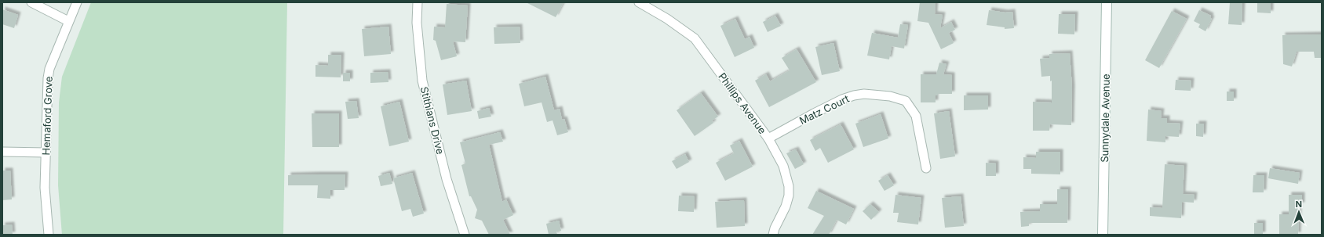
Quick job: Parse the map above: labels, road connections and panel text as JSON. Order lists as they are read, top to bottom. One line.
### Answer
{"streets":{"street":["Phillips Avenue","Matz Court","Hemaford Grove","Sunnydale Avenue","Stithians Drive"]},"crossings":[["Phillips Avenue","Matz Court"]],"north":"top"}
